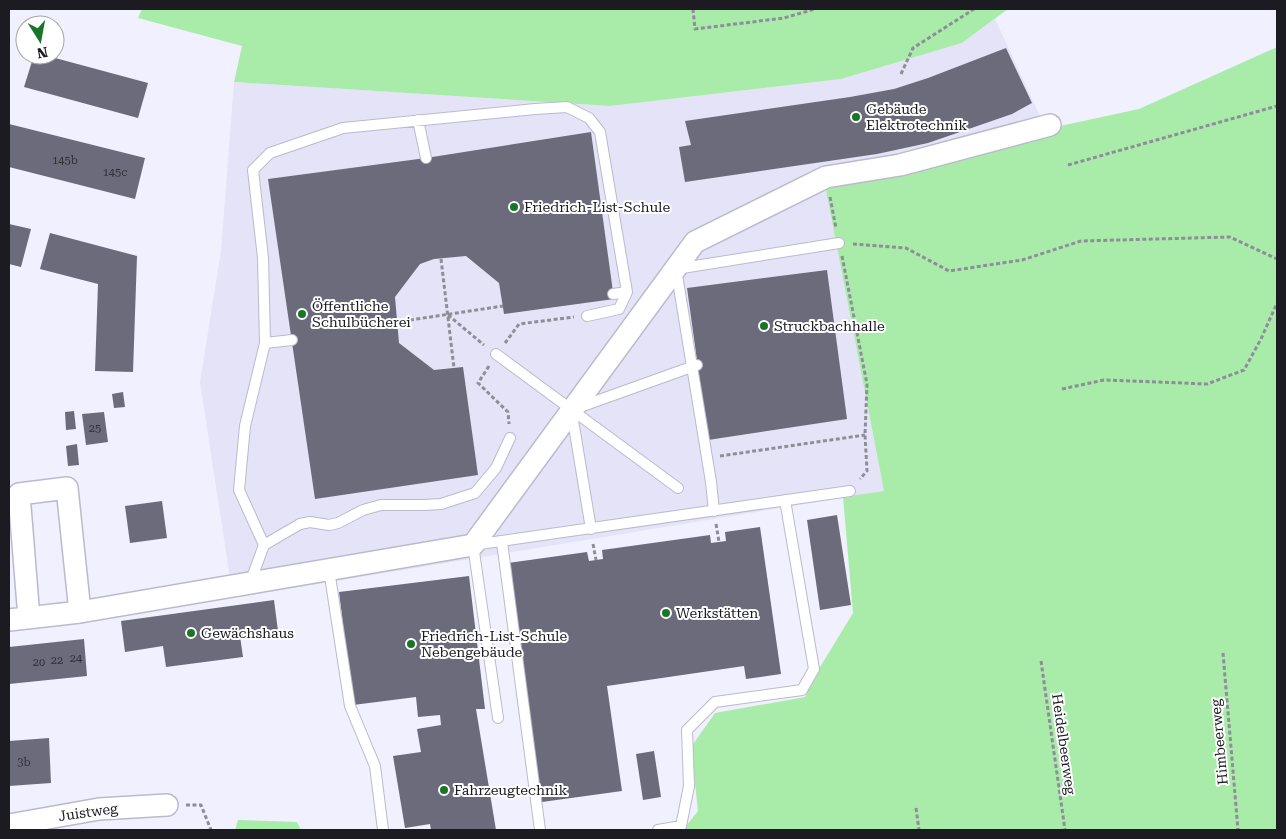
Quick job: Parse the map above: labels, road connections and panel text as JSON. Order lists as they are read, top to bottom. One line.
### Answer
{"streets":{"street":["Juistweg"],"path":["Himbeerweg","Heidelbeerweg"]},"places":["Gebäude Elektrotechnik","Friedrich-List-Schule","Öffentliche Schulbücherei","Struckbachhalle","Werkstätten","Gewächshaus","Friedrich-List-Schule Nebengebäude","Fahrzeugtechnik"],"house_numbers":["145b","145c","25","24","22","20","3b"],"north":"bottom"}
